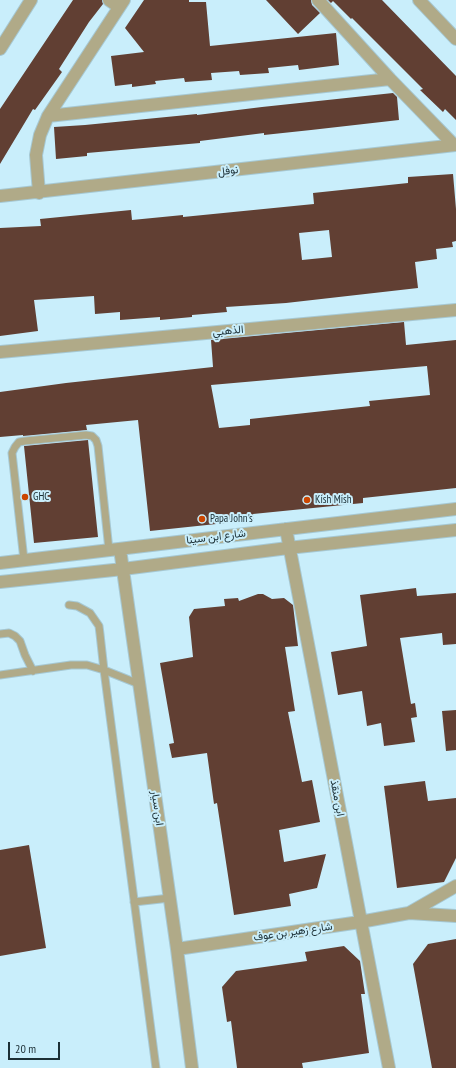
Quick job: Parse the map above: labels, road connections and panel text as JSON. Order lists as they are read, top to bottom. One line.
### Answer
{"streets":{"street":["نوفل","الذهبي","شارع ابن سينا","ابن منقذ","ابن سيار","شارع زهير بن عوف"]},"crossings":[["شارع ابن سينا","ابن منقذ"],["شارع ابن سينا","ابن سيار"],["ابن منقذ","شارع زهير بن عوف"],["ابن سيار","شارع زهير بن عوف"]],"places":["GHC","Kish Mish","Papa John's"],"scale_bar":"20 m"}
